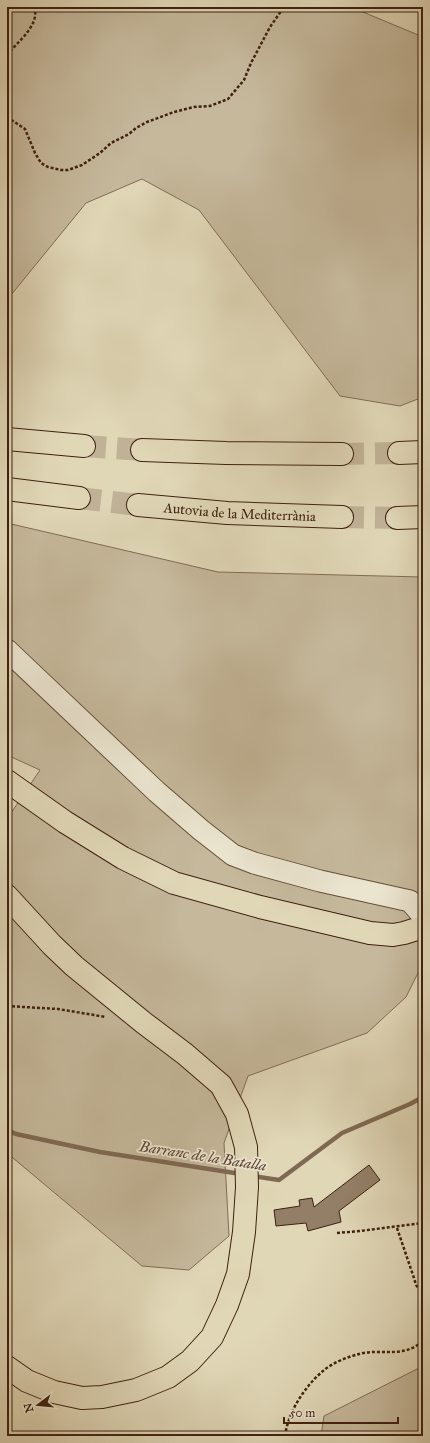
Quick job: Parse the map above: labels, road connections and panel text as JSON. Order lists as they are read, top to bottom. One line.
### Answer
{"streets":{"main road":["Autovia de la Mediterrània"]},"water":["Barranc de la Batalla"],"scale_bar":"50 m","north":"left"}
